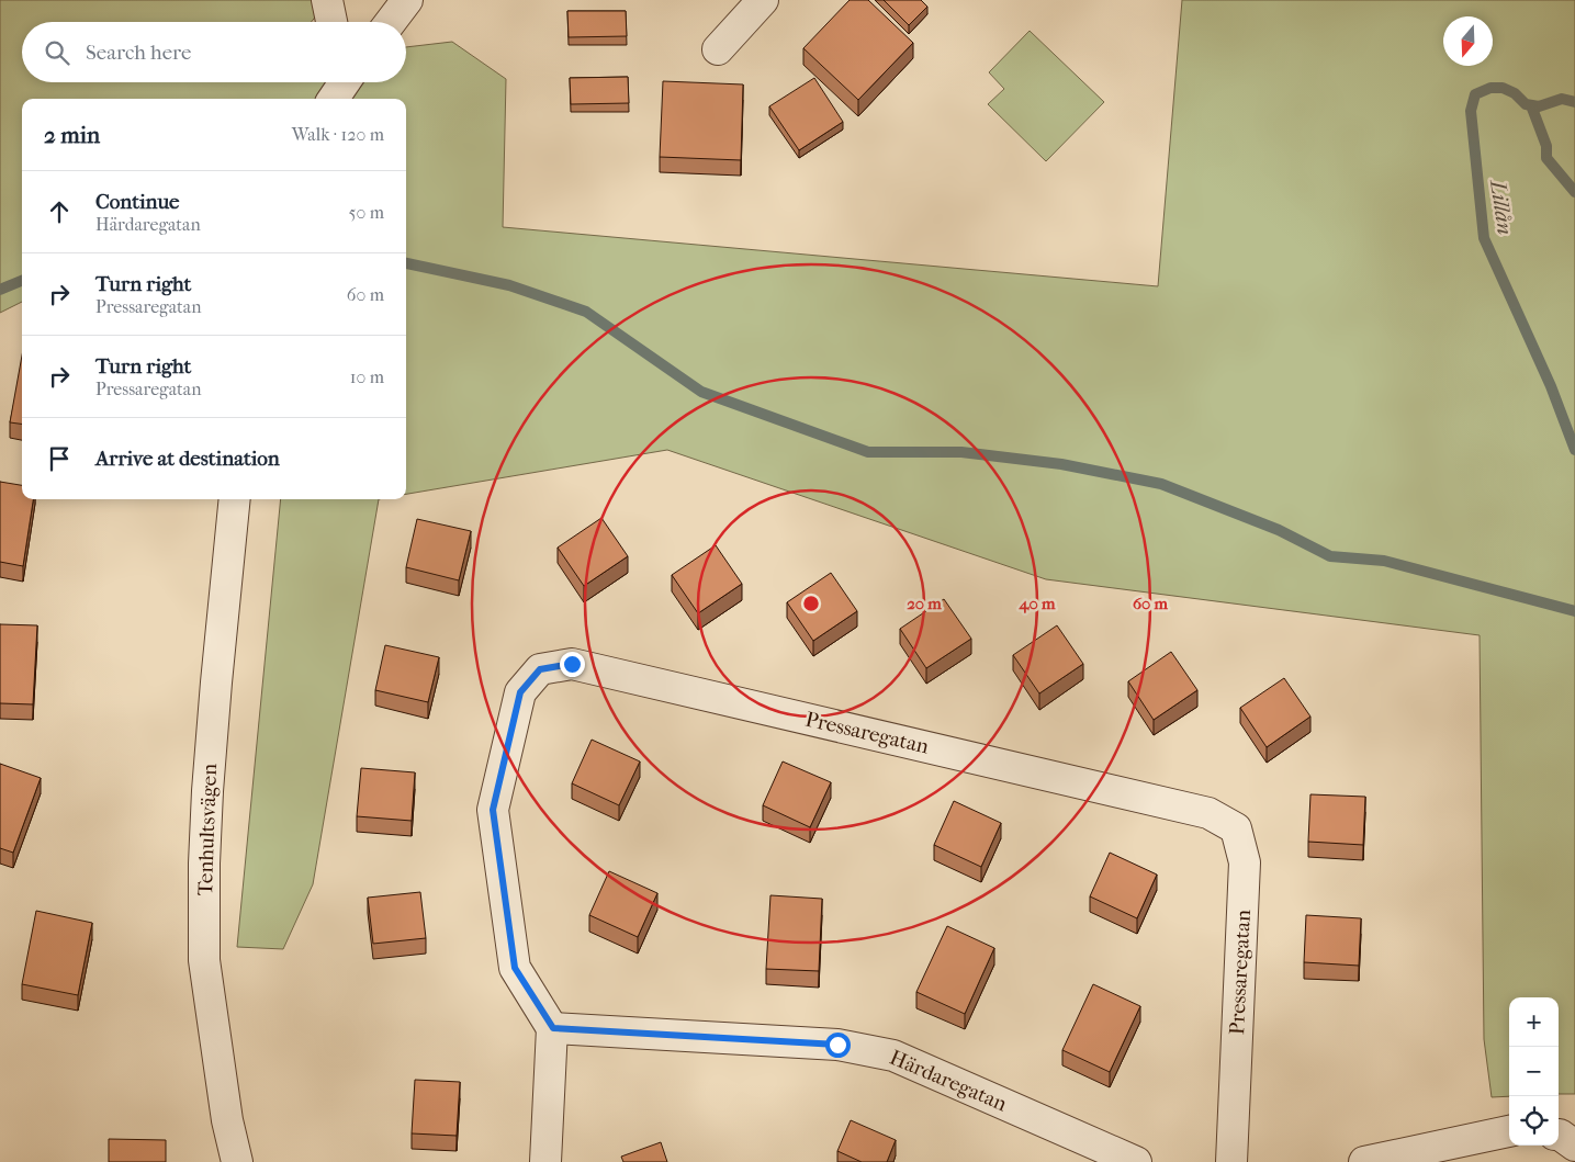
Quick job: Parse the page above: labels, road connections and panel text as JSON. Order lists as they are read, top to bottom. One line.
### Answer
{"streets":{"street":["Pressaregatan","Tenhultsvägen","Härdaregatan"]},"crossings":[["Pressaregatan","Härdaregatan"]],"water":["Lillån"],"north":"bottom","page":{"search":"Search here","heading":["2 min","Walk · 120 m"],"list":[["Continue","Härdaregatan","50 m"],["Turn right","Pressaregatan","60 m"],["Turn right","Pressaregatan","10 m"],"Arrive at destination"],"map_buttons":["+","−"]},"rings":["20 m","40 m","60 m"]}
